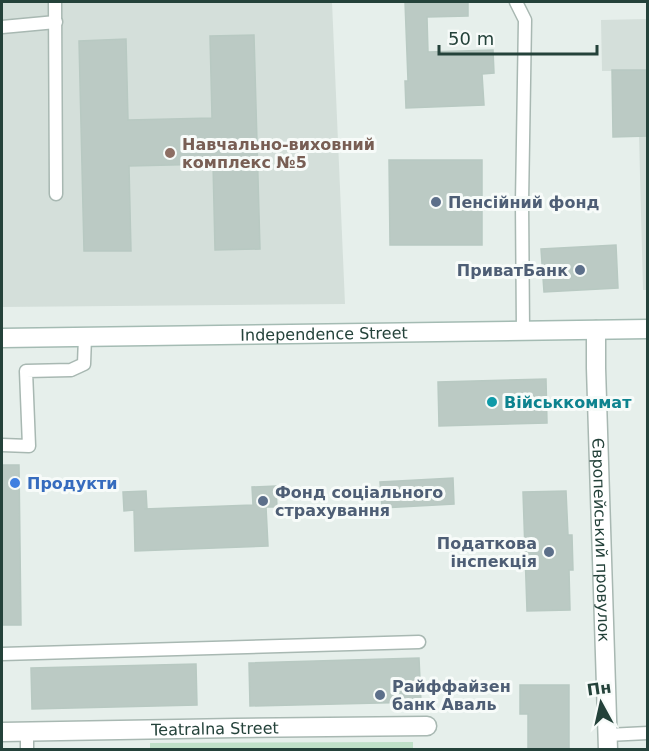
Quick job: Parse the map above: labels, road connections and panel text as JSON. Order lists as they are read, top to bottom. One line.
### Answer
{"streets":{"street":["Independence Street","Європейський провулок","Teatralna Street"]},"crossings":[["Independence Street","Європейський провулок"]],"places":["Навчально-виховний комплекс №5","Пенсійний фонд","ПриватБанк","Військкоммат","Продукти","Фонд соціального страхування","Податкова інспекція","Райффайзен банк Аваль"],"scale_bar":"50 m","north":"top"}
